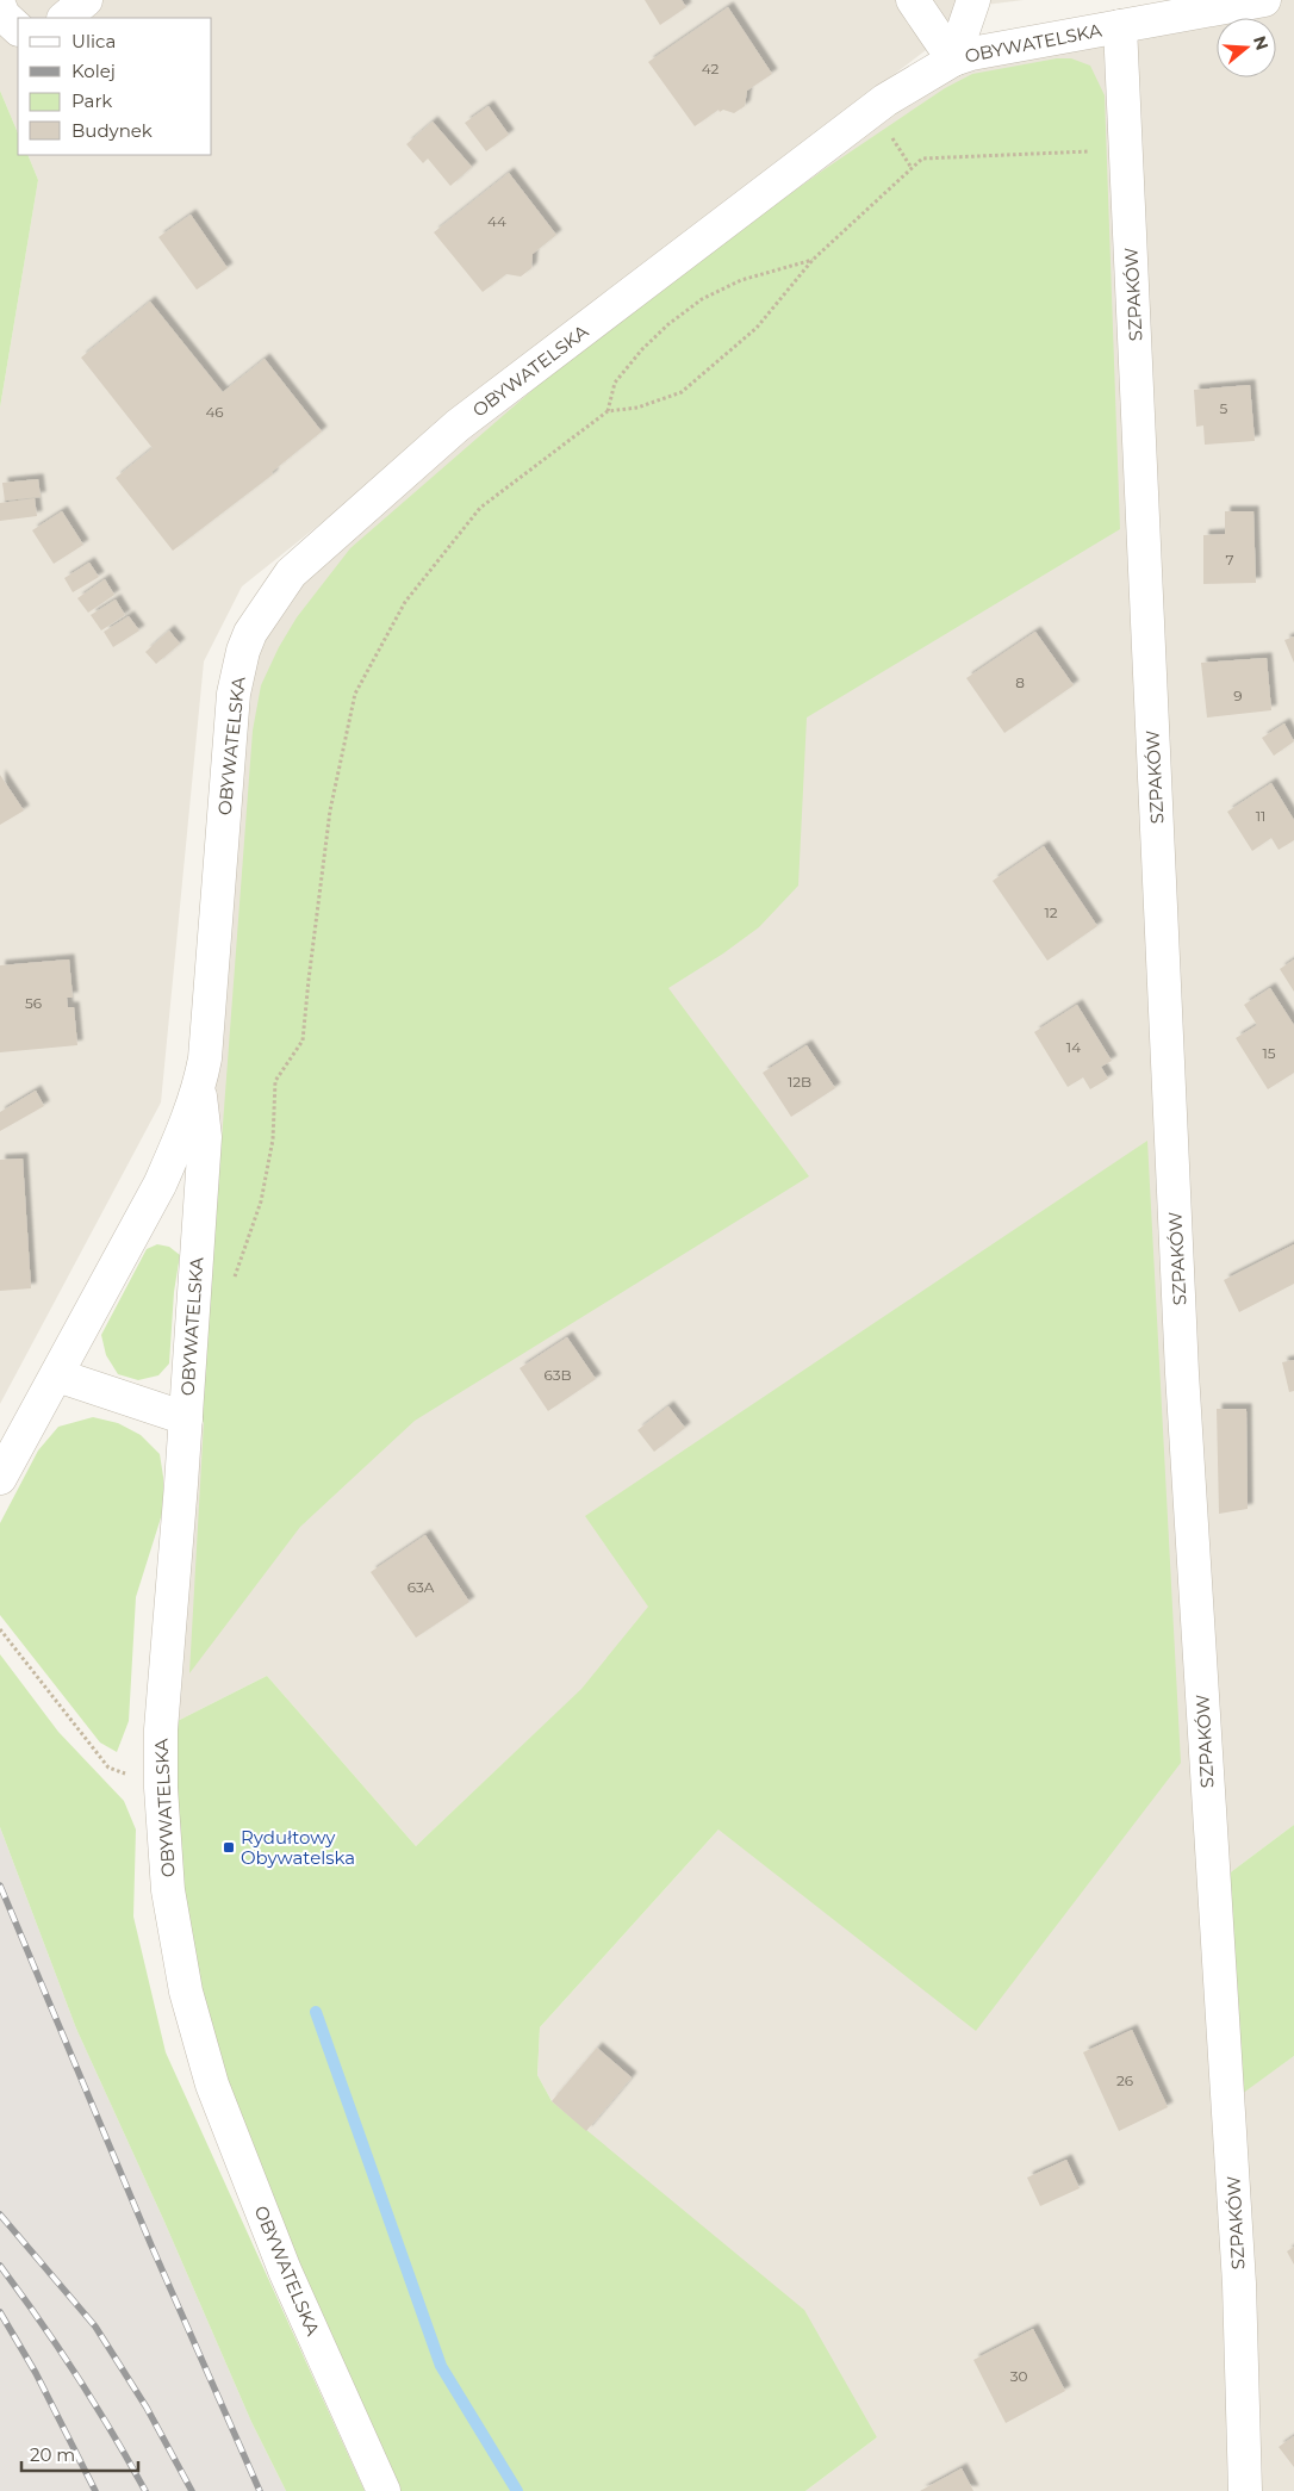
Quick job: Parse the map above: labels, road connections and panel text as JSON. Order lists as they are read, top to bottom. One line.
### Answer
{"streets":{"street":["OBYWATELSKA","SZPAKÓW"]},"crossings":[["OBYWATELSKA","SZPAKÓW"]],"places":{"transit":["Rydułtowy Obywatelska"]},"house_numbers":["42","44","5","46","7","8","9","11","12","56","14","15","12B","63B","63A","26","30"],"legend":["Ulica","Kolej","Park","Budynek"],"scale_bar":"20 m","north":"right"}
